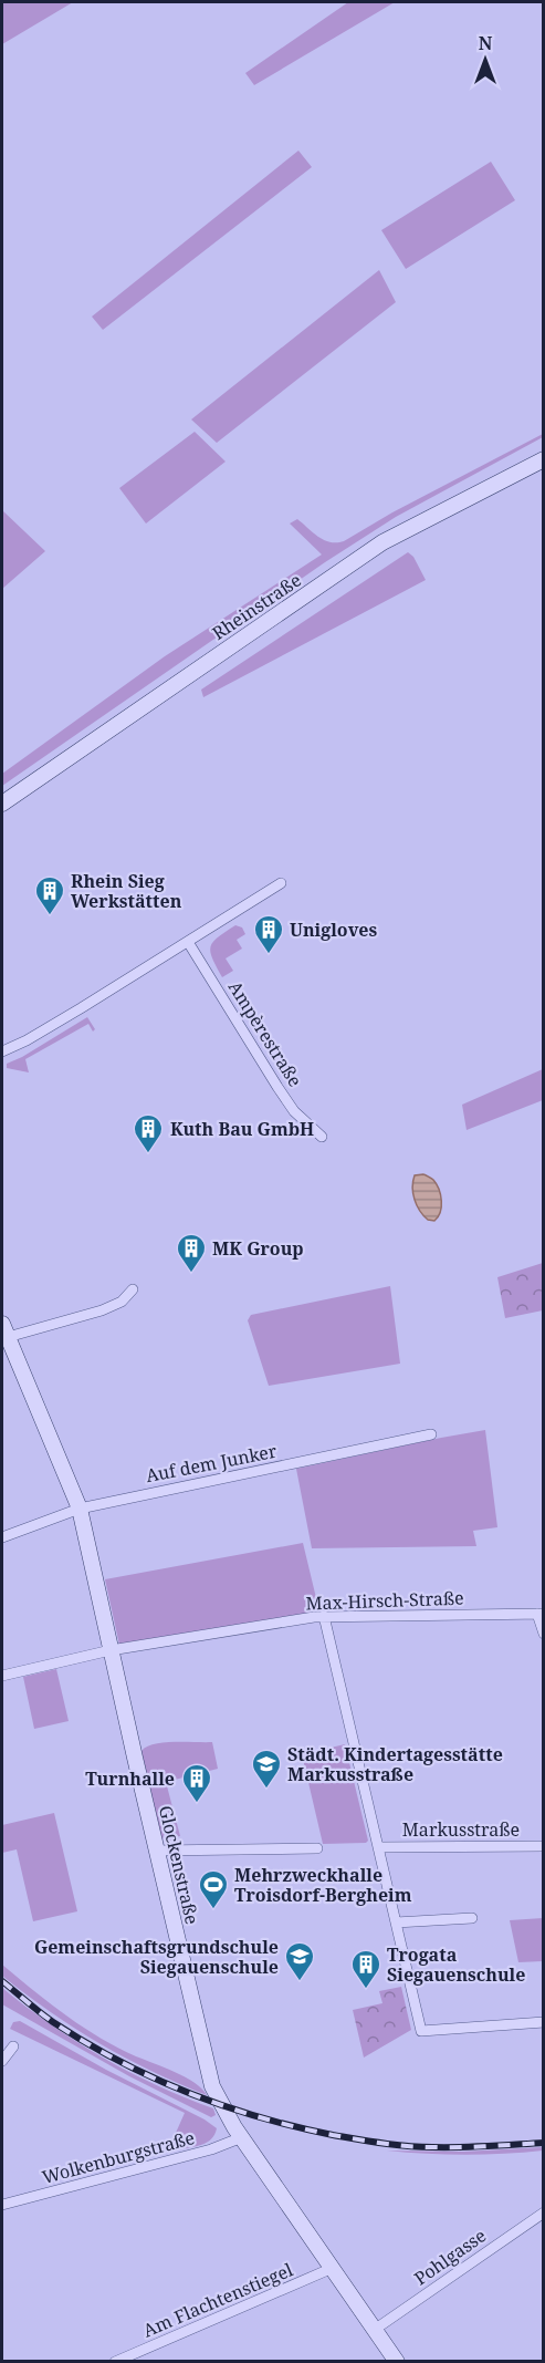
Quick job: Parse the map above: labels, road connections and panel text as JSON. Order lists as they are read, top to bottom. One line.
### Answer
{"streets":{"street":["Rheinstraße","Ampèrestraße","Auf dem Junker","Max-Hirsch-Straße","Markusstraße","Glockenstraße","Wolkenburgstraße","Pohlgasse","Am Flachtenstiegel"]},"crossings":[["Auf dem Junker","Glockenstraße"],["Max-Hirsch-Straße","Glockenstraße"],["Glockenstraße","Wolkenburgstraße"],["Glockenstraße","Pohlgasse"],["Glockenstraße","Am Flachtenstiegel"]],"places":{"building":["Rhein Sieg Werkstätten","Unigloves","Kuth Bau GmbH","MK Group","Turnhalle","Trogata Siegauenschule"],"school or university":["Städt. Kindertagesstätte Markusstraße","Gemeinschaftsgrundschule Siegauenschule"],"sports":["Mehrzweckhalle Troisdorf-Bergheim"]},"north":"top"}
